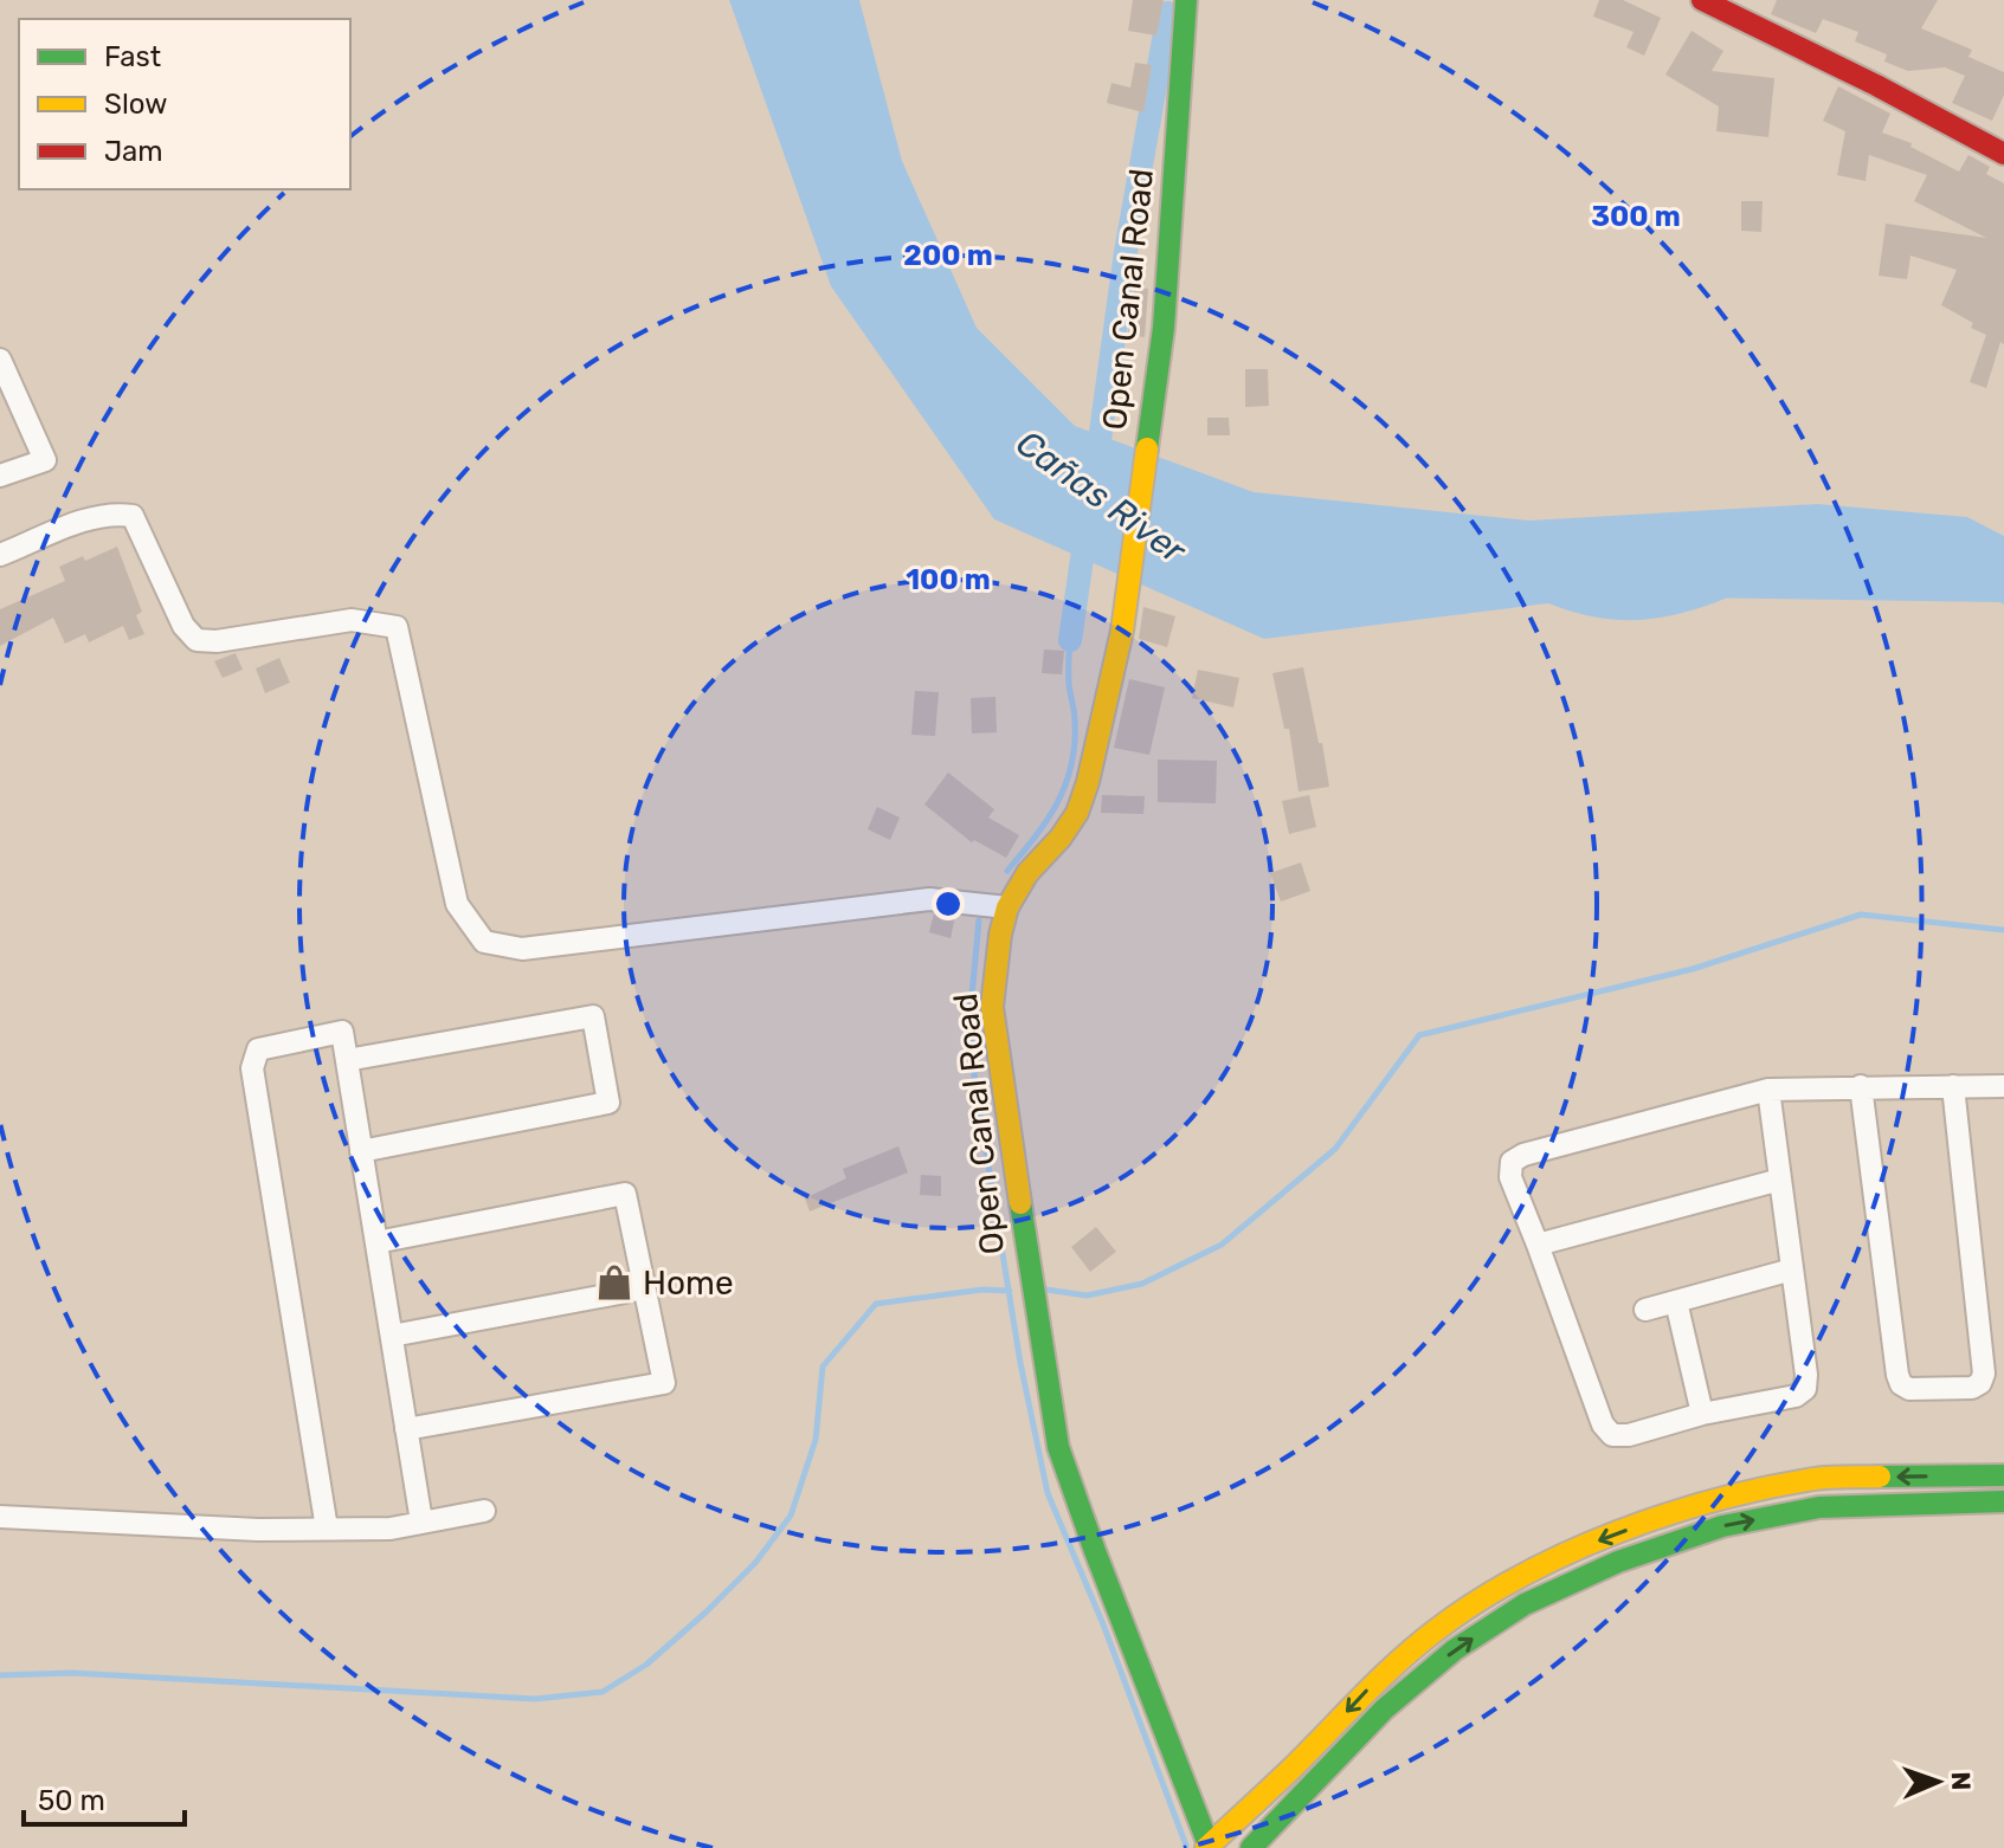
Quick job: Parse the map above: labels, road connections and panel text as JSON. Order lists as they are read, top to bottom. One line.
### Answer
{"streets":{"street":["Open Canal Road"]},"water":["Cañas River"],"places":{"shop":["Home"]},"legend":["Fast","Slow","Jam"],"scale_bar":"50 m","north":"right","rings":["300 m","200 m","100 m"]}
